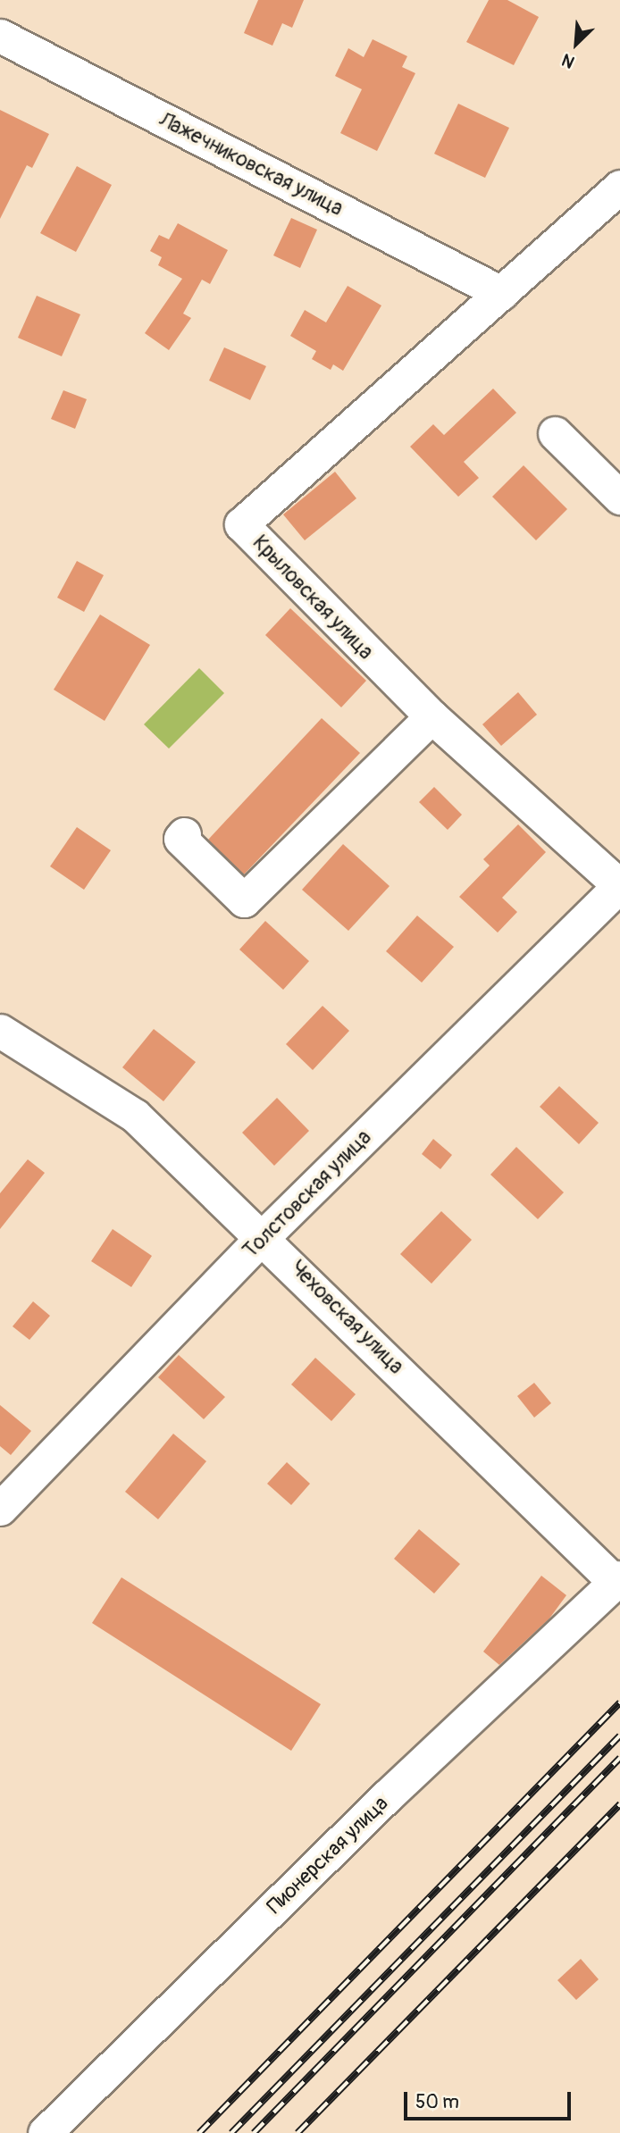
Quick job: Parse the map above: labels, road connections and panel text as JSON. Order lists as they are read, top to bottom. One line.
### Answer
{"streets":{"street":["Лажечниковская улица","Крыловская улица","Толстовская улица","Чеховская улица","Пионерская улица"]},"crossings":[["Лажечниковская улица","Крыловская улица"],["Крыловская улица","Толстовская улица"],["Толстовская улица","Чеховская улица"],["Чеховская улица","Пионерская улица"]],"scale_bar":"50 m","north":"bottom left"}
